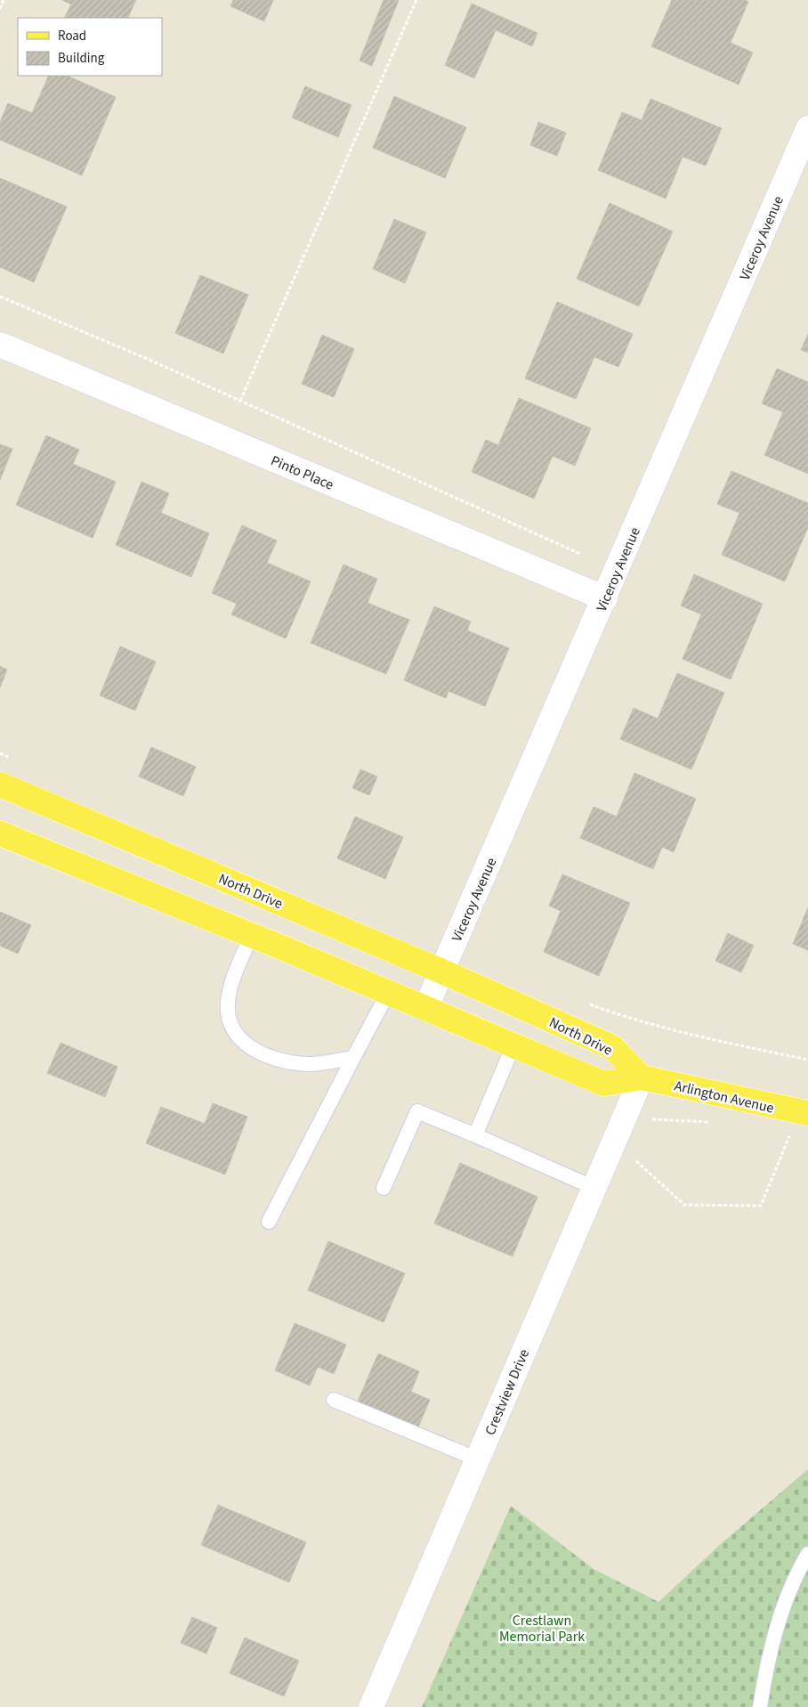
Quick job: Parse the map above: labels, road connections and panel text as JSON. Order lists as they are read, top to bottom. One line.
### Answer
{"streets":{"main road":["North Drive","Arlington Avenue"],"street":["Viceroy Avenue","Pinto Place","Crestview Drive"]},"crossings":[["Viceroy Avenue","Pinto Place"],["Viceroy Avenue","North Drive"],["North Drive","Arlington Avenue"],["North Drive","Crestview Drive"],["Arlington Avenue","Crestview Drive"]],"parks":["Crestlawn Memorial Park"],"legend":["Road","Building"]}
